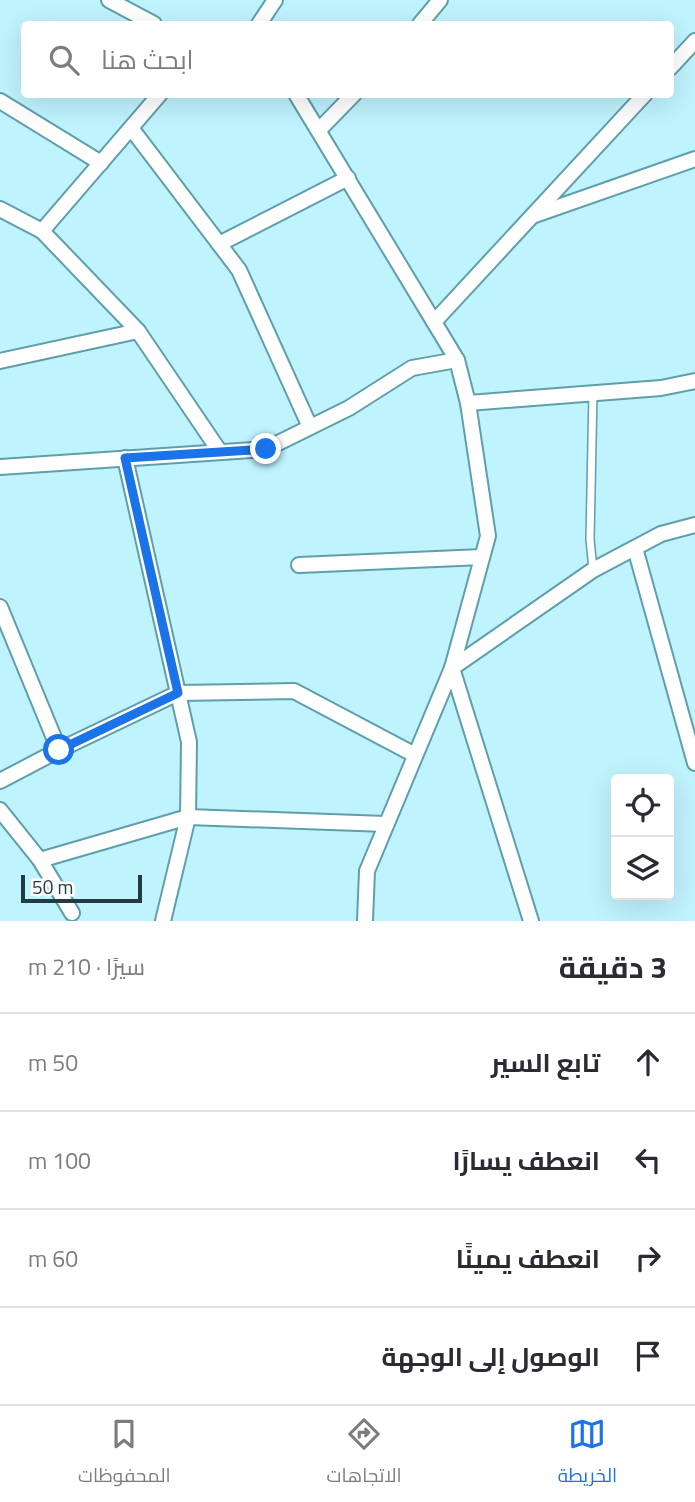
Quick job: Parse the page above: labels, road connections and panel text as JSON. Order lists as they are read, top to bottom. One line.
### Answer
{"scale_bar":"50 m","page":{"search":"ابحث هنا","scale":"50 m","heading":["3 دقيقة","سيرًا · 210 m"],"list":[["تابع السير","50 m"],["انعطف يسارًا","100 m"],["انعطف يمينًا","60 m"],"الوصول إلى الوجهة"],"nav":["الخريطة","الاتجاهات","المحفوظات"]}}
